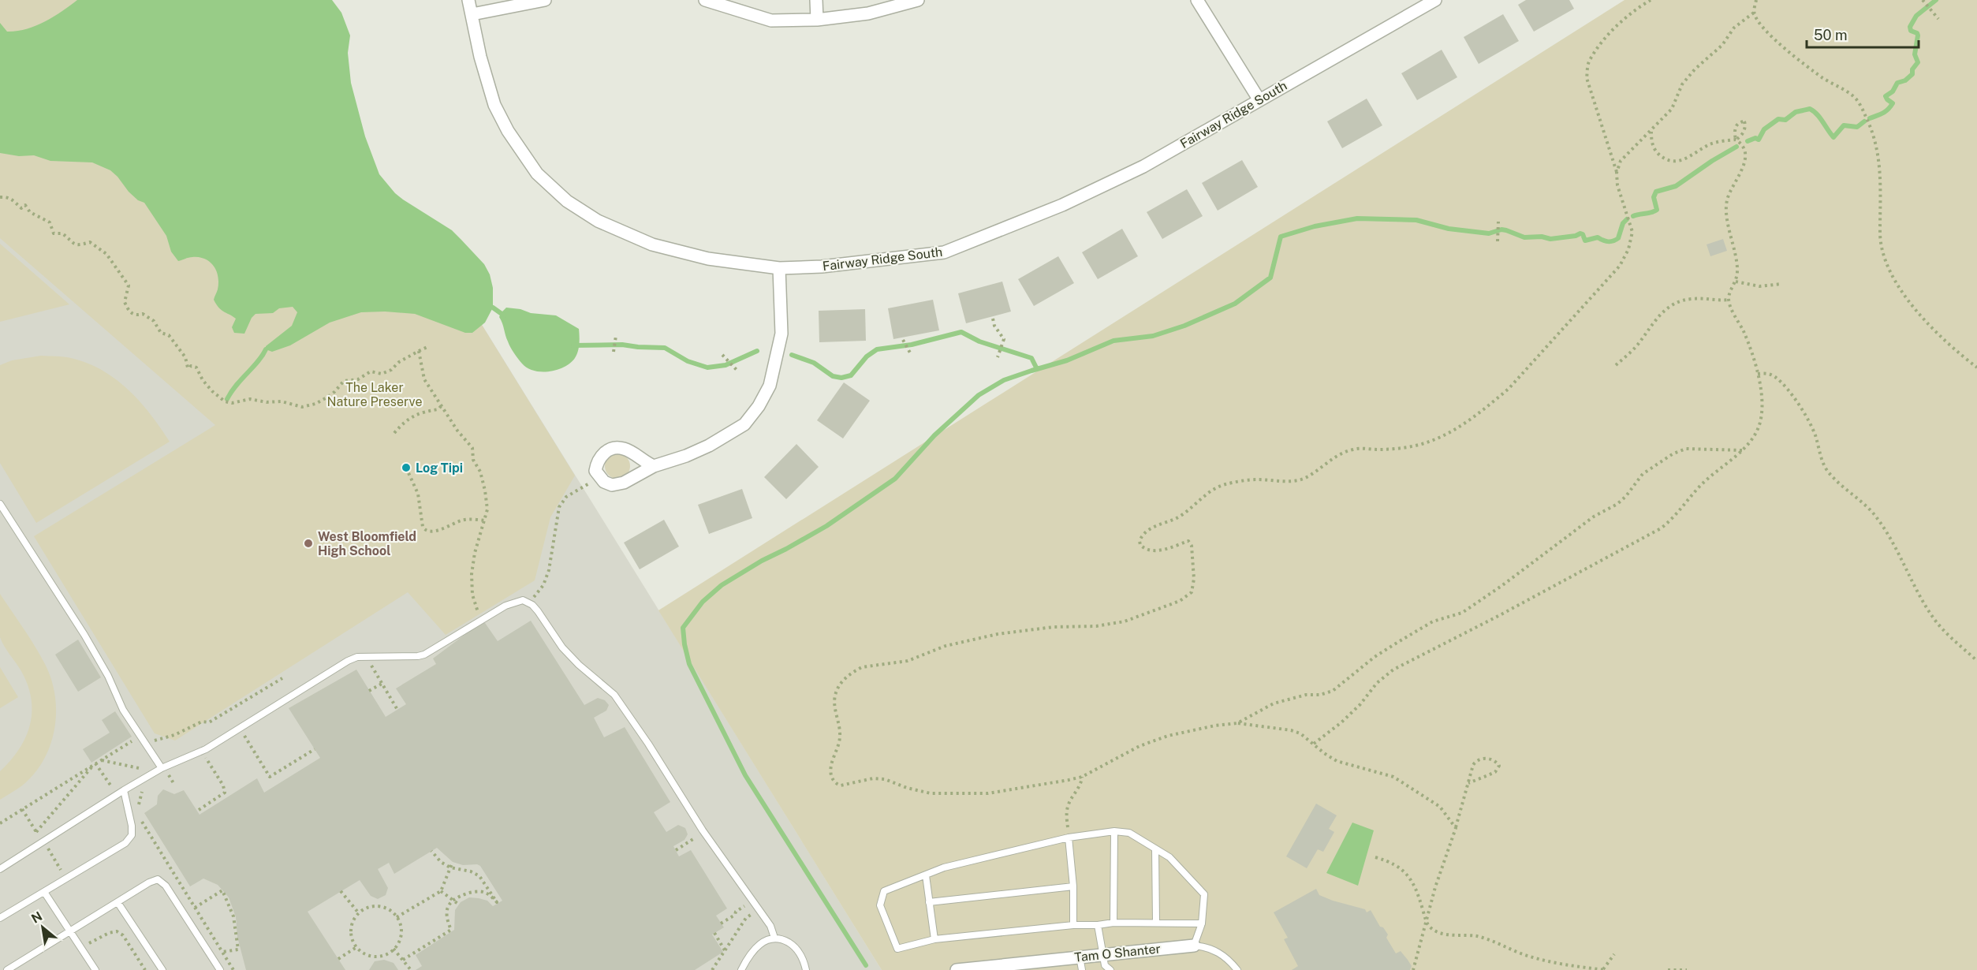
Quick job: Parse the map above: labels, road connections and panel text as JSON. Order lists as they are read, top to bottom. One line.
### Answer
{"streets":{"street":["Fairway Ridge South","Tam O Shanter"]},"parks":["The Laker Nature Preserve"],"places":["Log Tipi","West Bloomfield High School"],"scale_bar":"50 m","north":"top left"}
